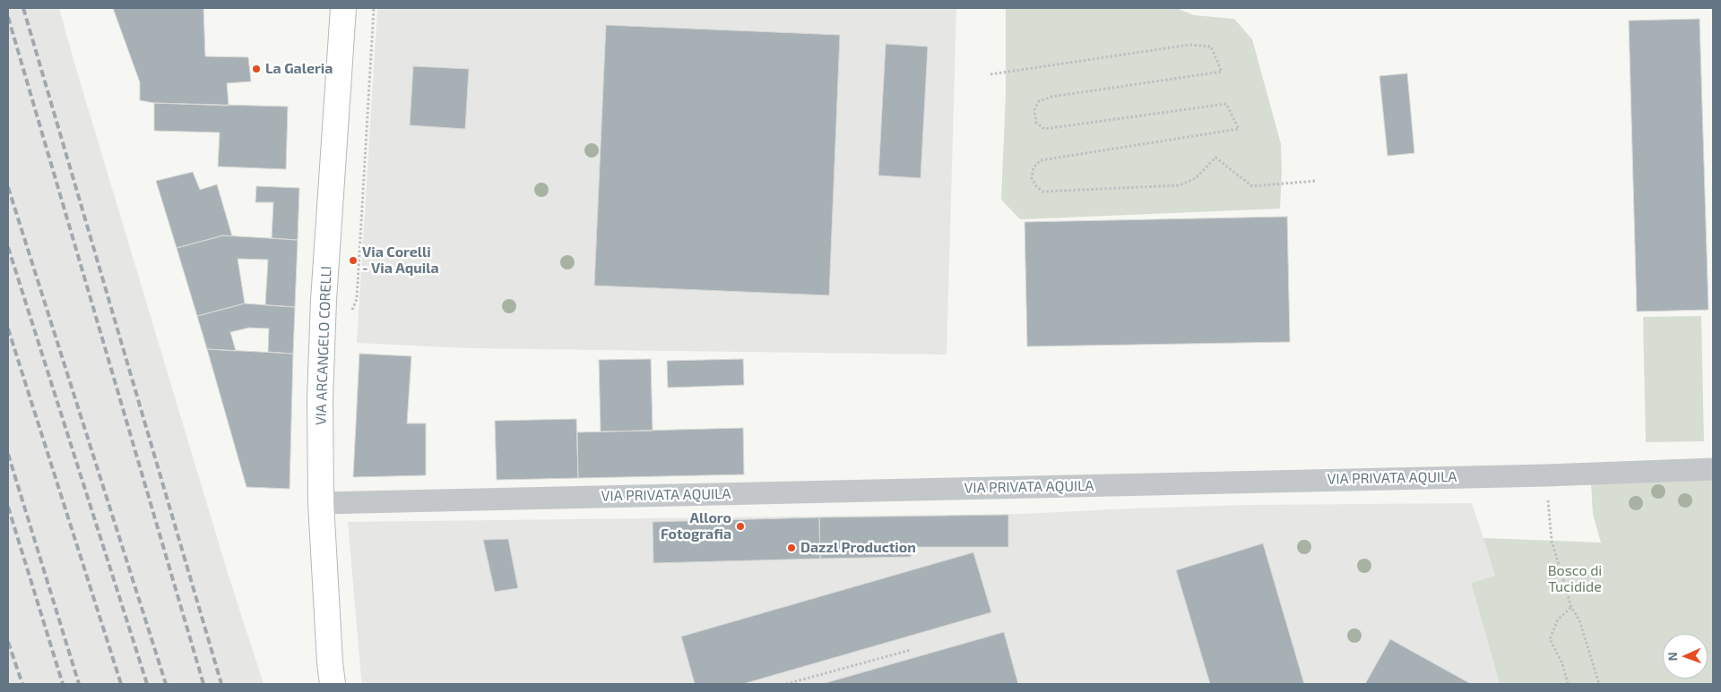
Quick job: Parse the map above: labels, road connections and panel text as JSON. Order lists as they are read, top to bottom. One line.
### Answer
{"streets":{"street":["VIA ARCANGELO CORELLI","VIA PRIVATA AQUILA"]},"crossings":[["VIA ARCANGELO CORELLI","VIA PRIVATA AQUILA"]],"parks":["Bosco di Tucidide"],"places":["La Galeria","Via Corelli - Via Aquila","Alloro Fotografia","Dazzl Production"],"north":"left"}
